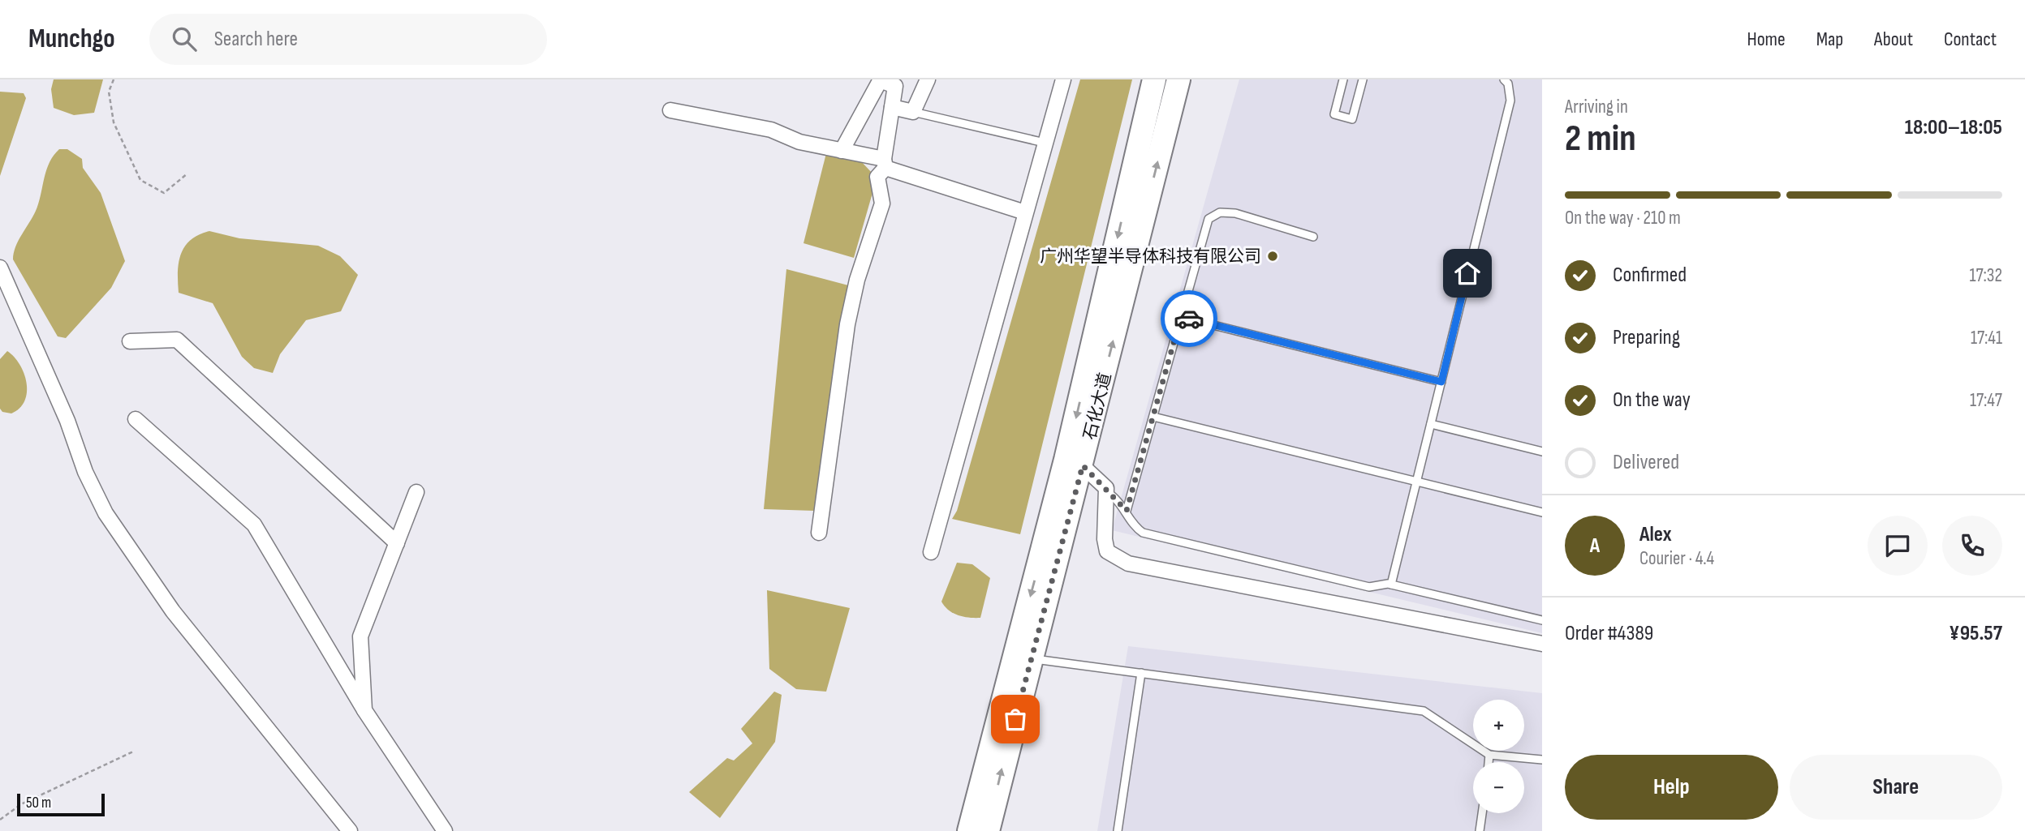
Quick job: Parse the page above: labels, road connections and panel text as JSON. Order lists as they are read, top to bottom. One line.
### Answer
{"streets":{"main road":["石化大道"]},"places":["广州华望半导体科技有限公司"],"scale_bar":"50 m","page":{"header":"Munchgo","search":"Search here","nav":["Home","Map","About","Contact"],"heading":["2 min","Arriving in","18:00–18:05"],"panel":["Alex","Courier · 4.4","Order #4389","¥95.57"],"bar":"On the way · 210 m","list":[["Confirmed","17:32"],["Preparing","17:41"],["On the way","17:47"],"Delivered"],"round":"A","map_buttons":["+","−"],"buttons":["Help","Share"],"scale":"50 m"}}
